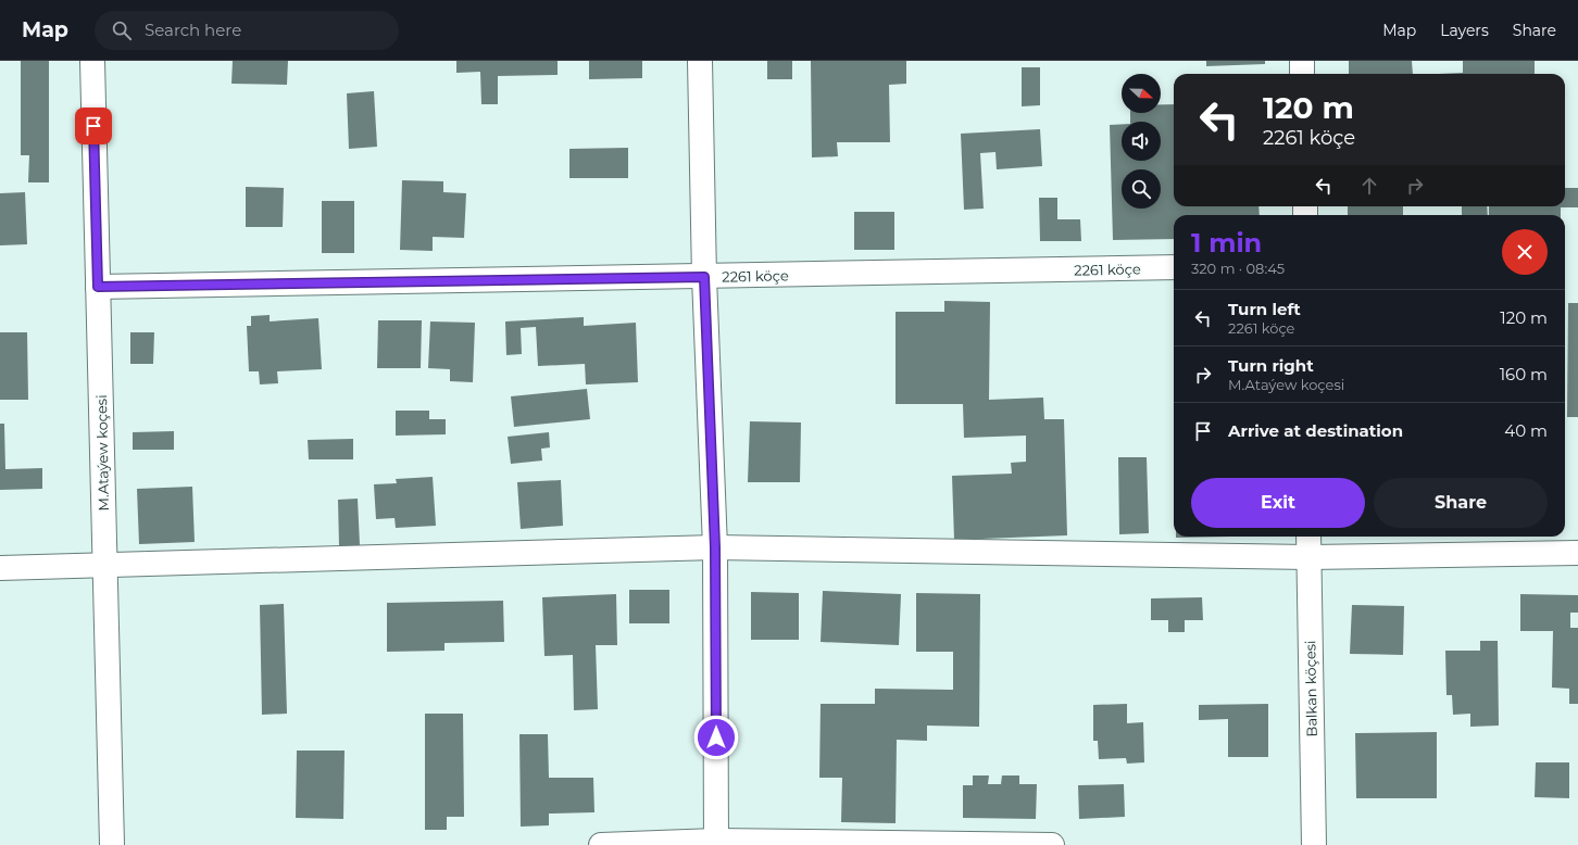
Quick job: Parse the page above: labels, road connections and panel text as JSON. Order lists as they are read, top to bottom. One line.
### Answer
{"streets":{"street":["2261 köçe","M.Ataýew koçesi","Balkan köçesi"]},"crossings":[["2261 köçe","M.Ataýew koçesi"]],"north":"right","page":{"header":"Map","search":"Search here","nav":["Map","Layers","Share"],"turn":["120 m","2261 köçe"],"heading":["1 min","320 m · 08:45"],"list":[{"name":"Turn left","note":"2261 köçe","value":"120 m"},{"name":"Turn right","note":"M.Ataýew koçesi","value":"160 m"},{"name":"Arrive at destination","value":"40 m"}],"buttons":["Exit","Share"]}}
